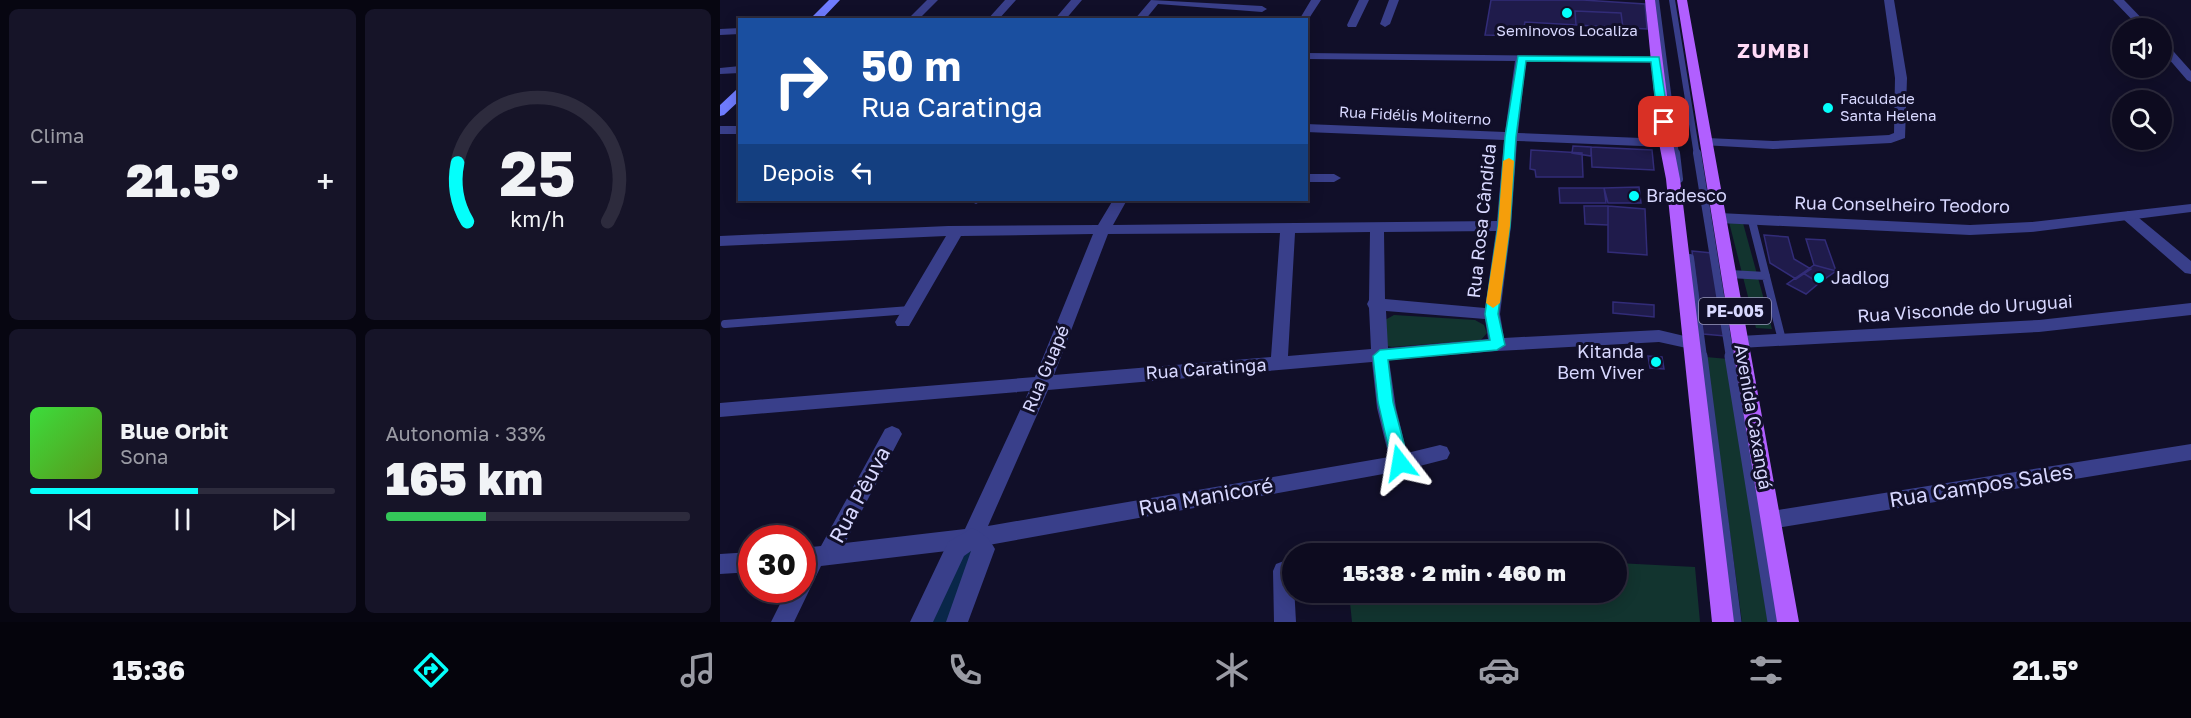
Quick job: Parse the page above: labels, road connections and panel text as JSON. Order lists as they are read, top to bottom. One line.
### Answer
{"streets":{"main road":["PE-005","Avenida Caxangá"],"street":["Rua Fidélis Moliterno","Rua Conselheiro Teodoro","Rua Rosa Cândida","Rua Visconde do Uruguai","Rua Guapé","Rua Caratinga","Rua Campos Sales","Rua Pêuva","Rua Manicoré"]},"crossings":[["Rua Fidélis Moliterno","Rua Rosa Cândida"],["Rua Fidélis Moliterno","PE-005"],["Rua Conselheiro Teodoro","Avenida Caxangá"],["Rua Rosa Cândida","Rua Caratinga"],["Rua Visconde do Uruguai","Avenida Caxangá"],["PE-005","Rua Caratinga"],["Rua Guapé","Rua Caratinga"],["Rua Guapé","Rua Manicoré"],["Avenida Caxangá","Rua Campos Sales"]],"districts":["ZUMBI"],"places":["Seminovos Localiza","Faculdade Santa Helena","Bradesco","Jadlog","Kitanda Bem Viver"],"page":{"tile":["Clima",["Autonomia · 33%","165 km"]],"turn":["50 m","Rua Caratinga"],"then":"Depois","heat":["−","21.5°","+"],"song":["Blue Orbit","Sona"],"limit":"30","trip":"15:38 · 2 min · 460 m","tabs":["15:36","21.5°"],"gauge":["25","km/h"]}}
